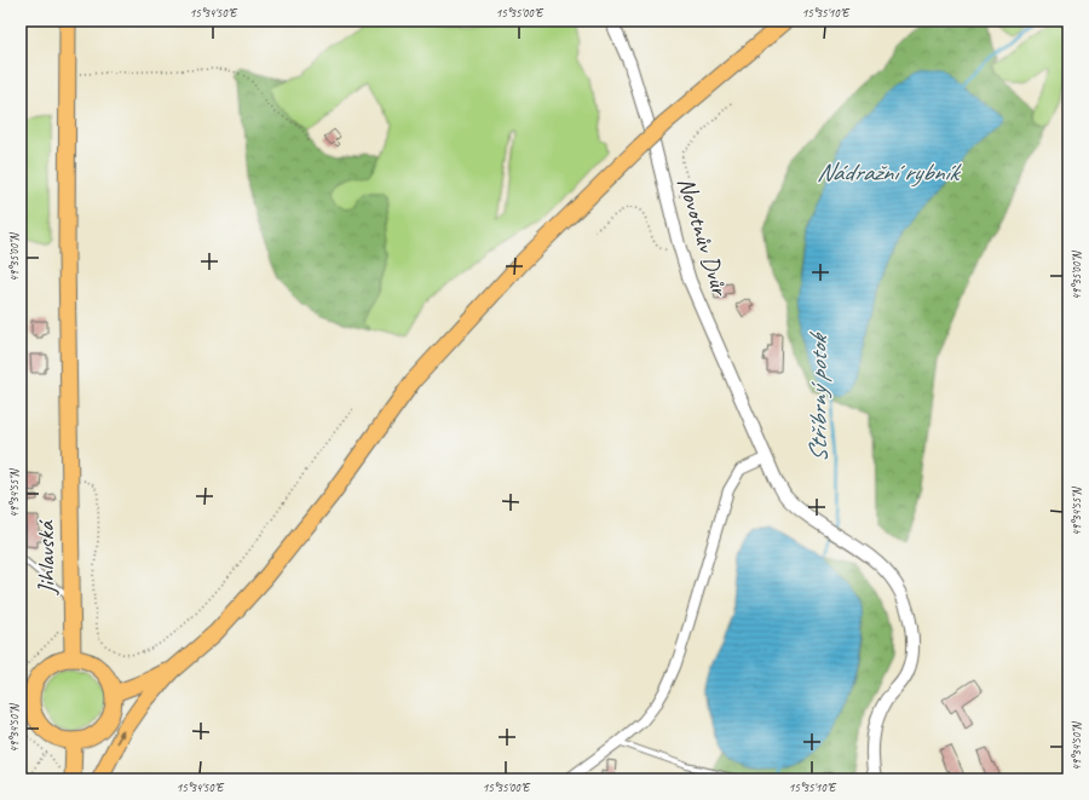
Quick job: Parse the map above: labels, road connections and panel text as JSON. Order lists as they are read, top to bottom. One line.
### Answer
{"streets":{"main road":["Jihlavská"],"street":["Novotnův Dvůr"]},"water":["Nádražní rybník","Stříbrný potok"],"coordinates":["15°34'50\"E","15°35'00\"E","15°35'10\"E","49°35'00\"N","49°34'55\"N","49°34'50\"N"]}
